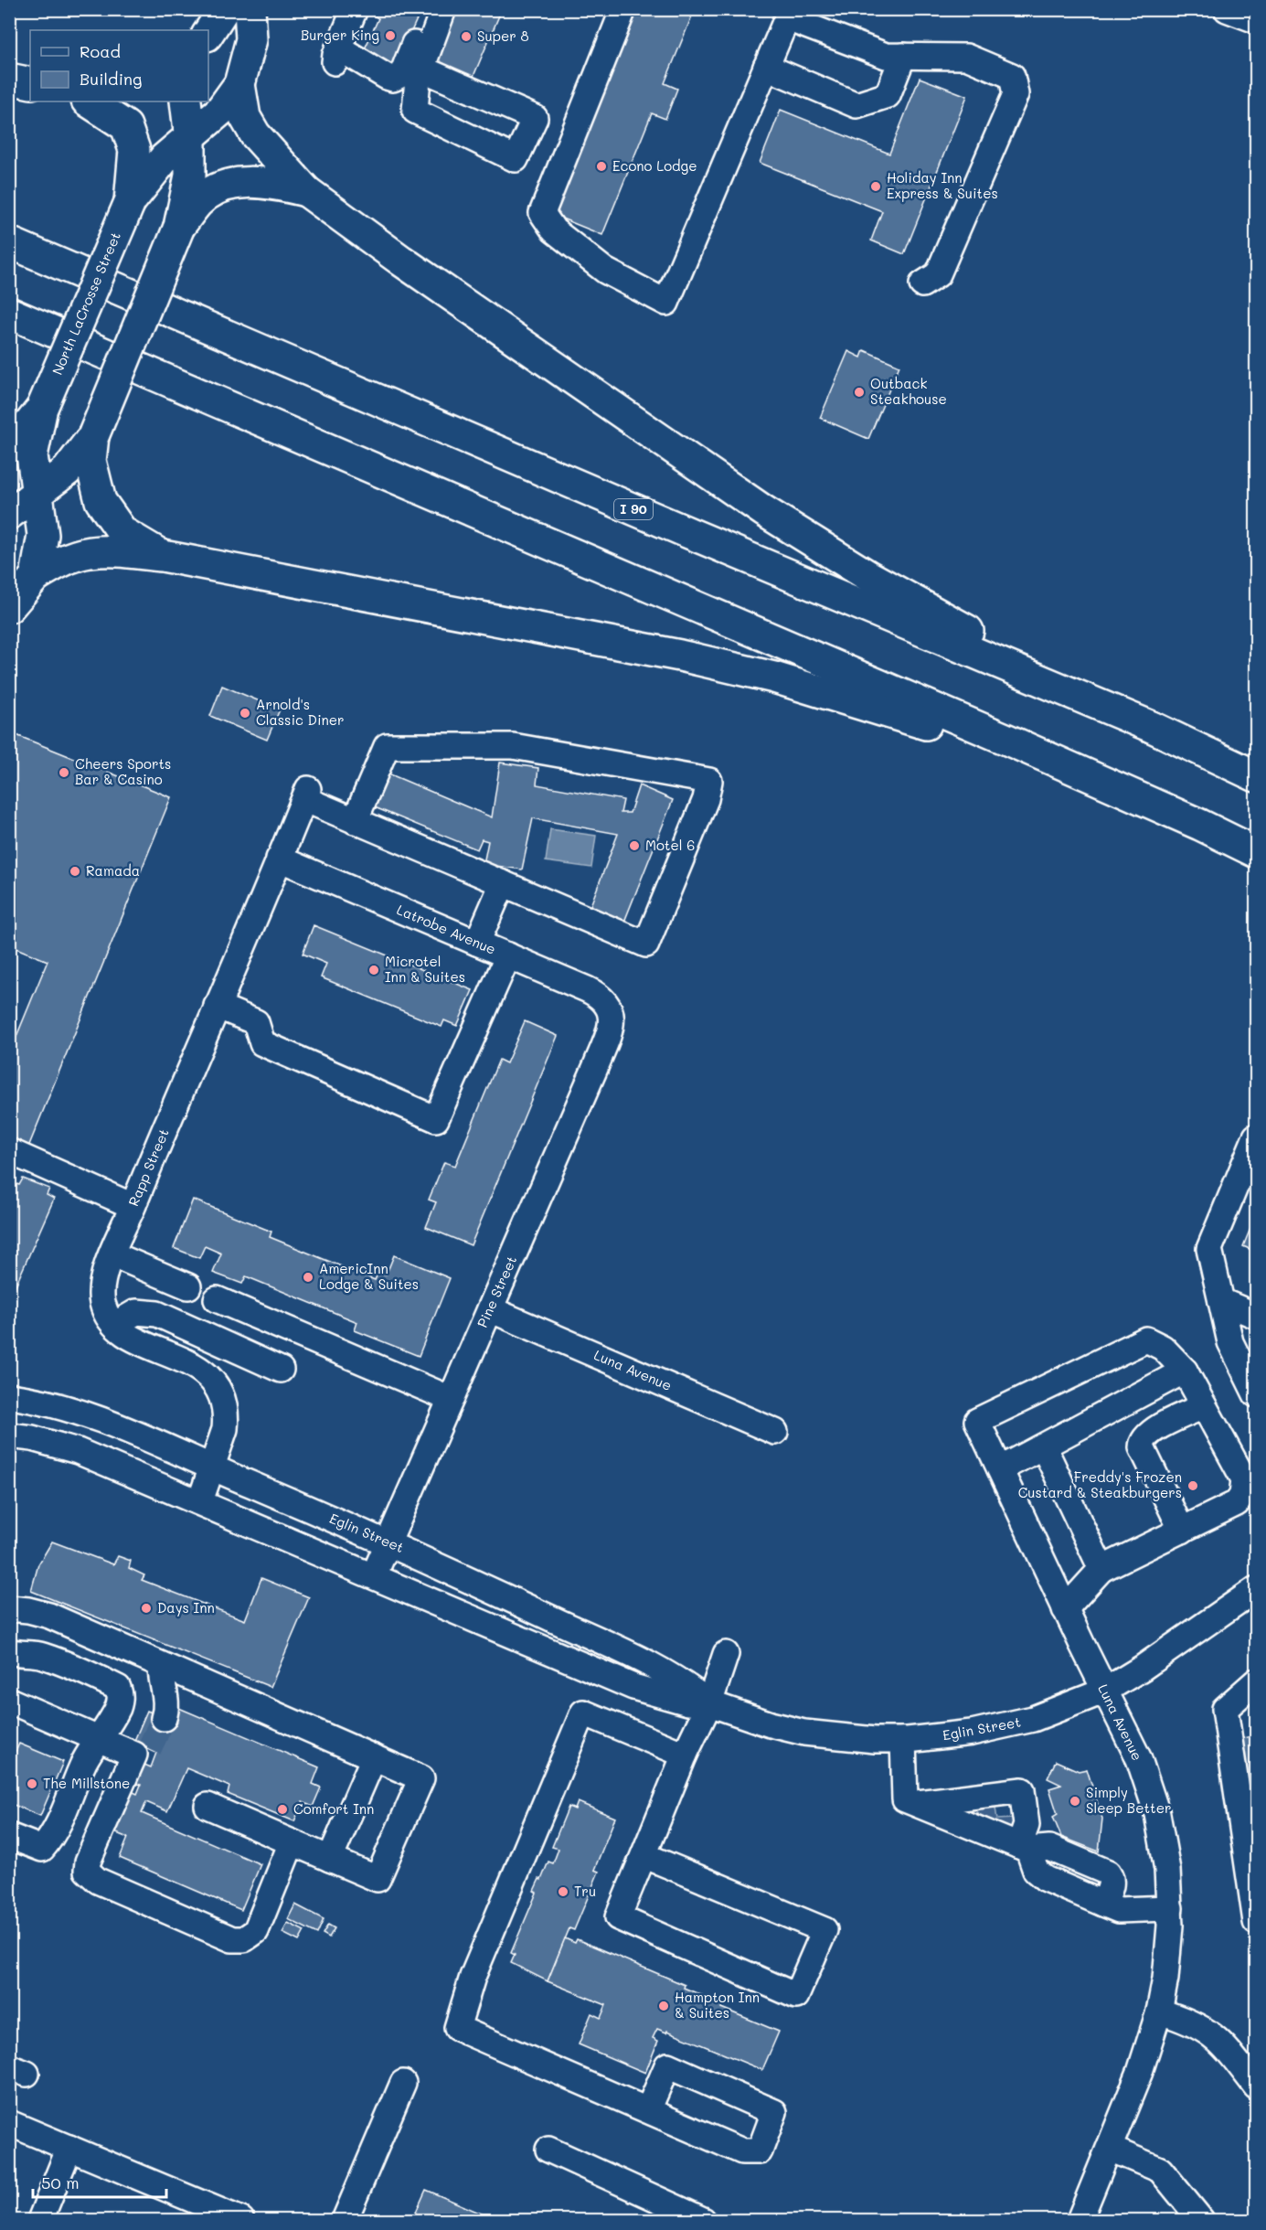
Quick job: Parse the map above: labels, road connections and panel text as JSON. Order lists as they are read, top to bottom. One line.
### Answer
{"streets":{"main road":["North LaCrosse Street","I 90"],"street":["Latrobe Avenue","Rapp Street","Pine Street","Luna Avenue","Eglin Street"]},"crossings":[["Latrobe Avenue","Rapp Street"],["Latrobe Avenue","Pine Street"],["Pine Street","Luna Avenue"],["Pine Street","Eglin Street"],["Luna Avenue","Eglin Street"]],"places":["Burger King","Super 8","Econo Lodge","Holiday Inn Express & Suites","Outback Steakhouse","Arnold's Classic Diner","Cheers Sports Bar & Casino","Motel 6","Ramada","Microtel Inn & Suites","AmericInn Lodge & Suites","Freddy's Frozen Custard & Steakburgers","Days Inn","The Millstone","Simply Sleep Better","Comfort Inn","Tru","Hampton Inn & Suites"],"legend":["Road","Building"],"scale_bar":"50 m"}
